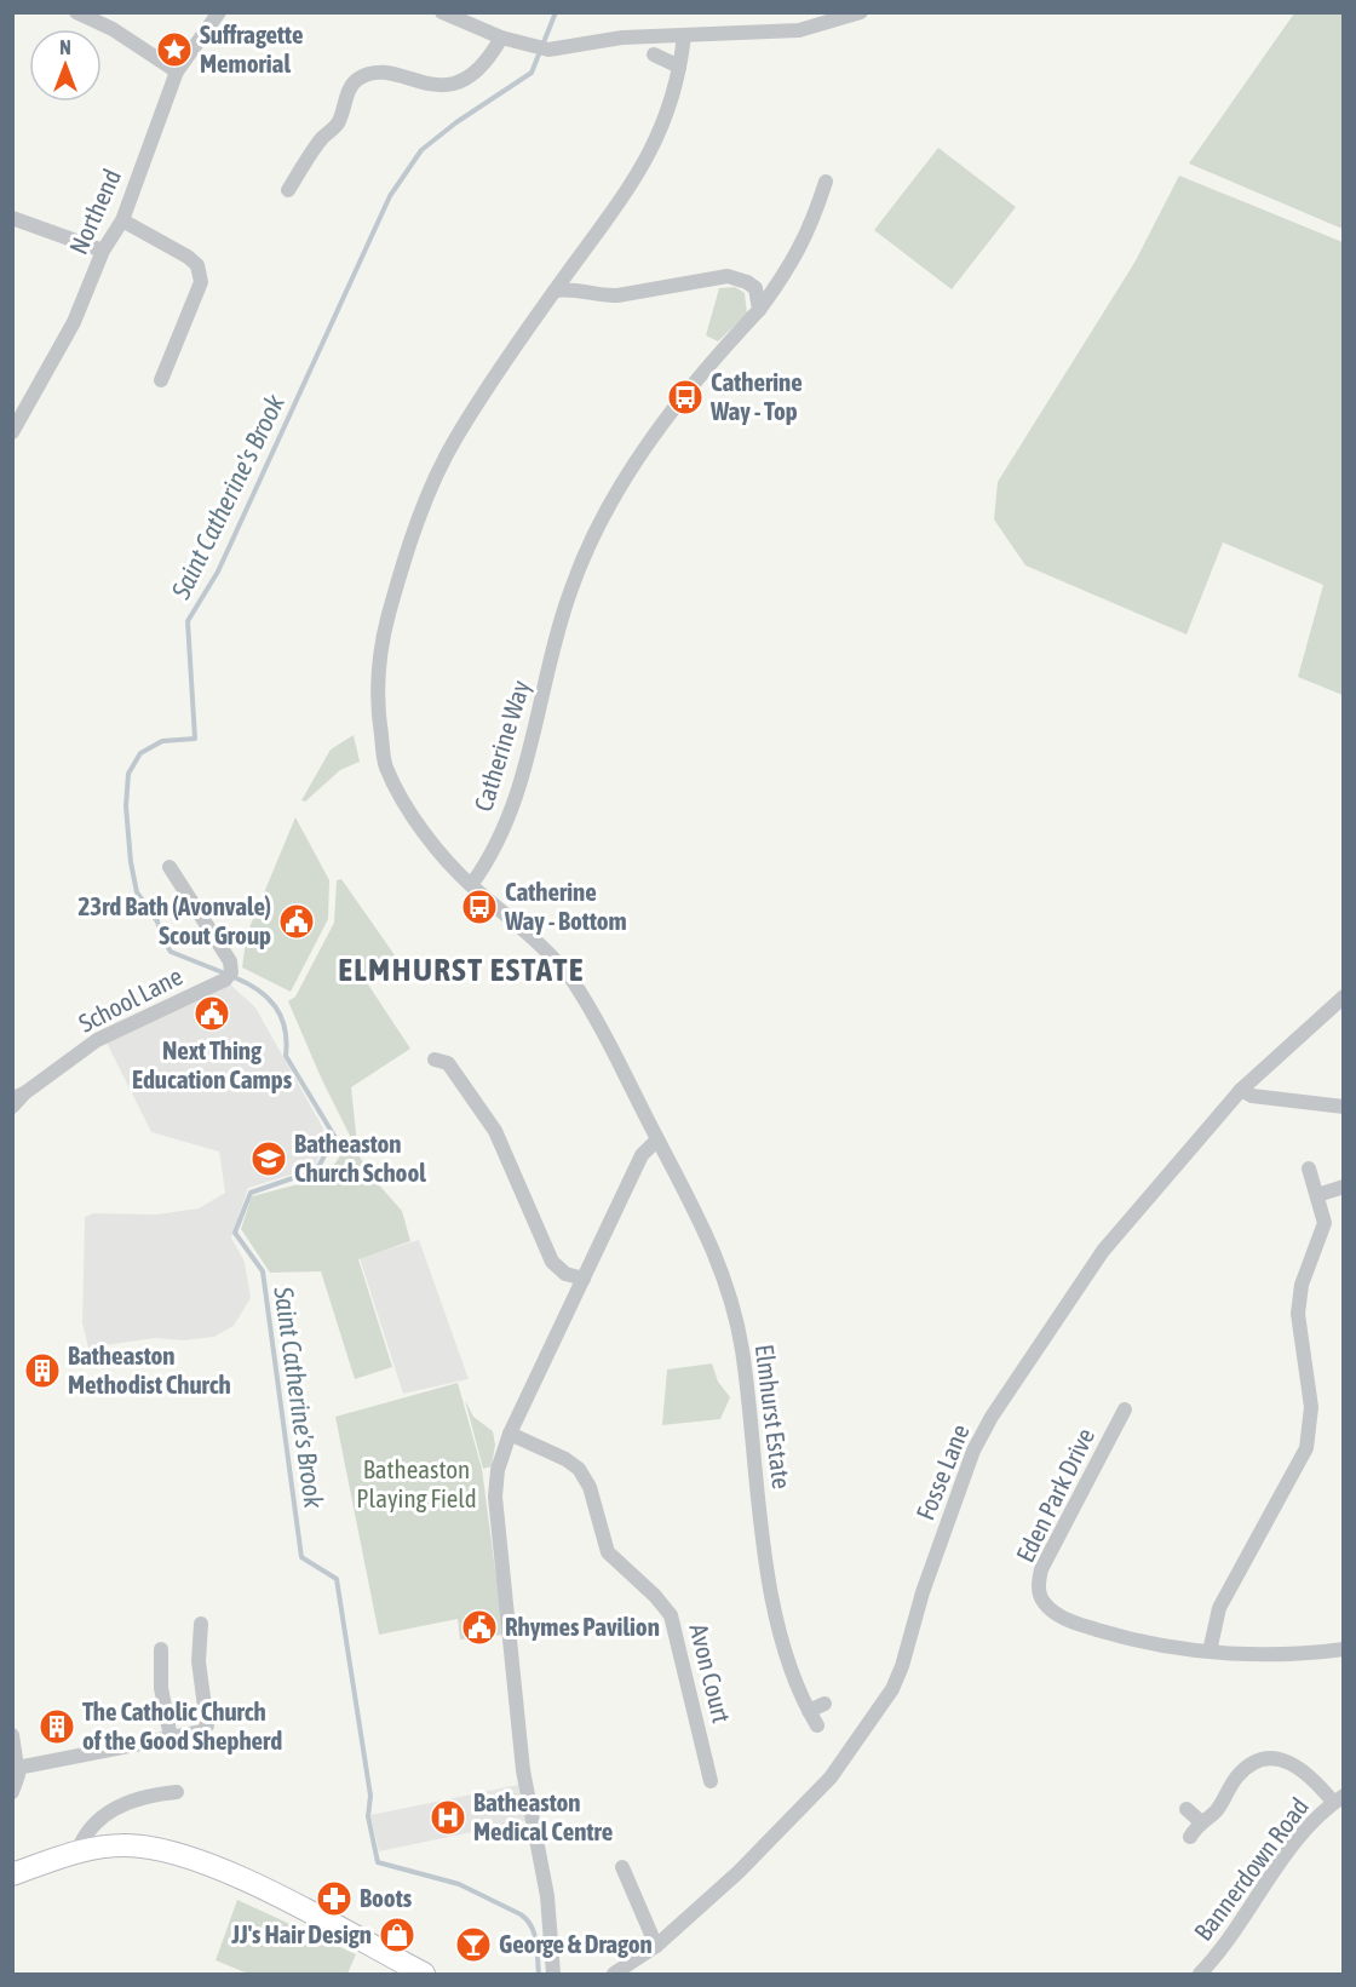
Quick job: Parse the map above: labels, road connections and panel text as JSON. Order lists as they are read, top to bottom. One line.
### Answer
{"streets":{"street":["Northend","Catherine Way","School Lane","Elmhurst Estate","Fosse Lane","Eden Park Drive","Avon Court","Bannerdown Road"]},"crossings":[["Catherine Way","Elmhurst Estate"]],"districts":["ELMHURST ESTATE"],"water":["Saint Catherine's Brook"],"parks":["Batheaston Playing Field"],"places":{"place":["Suffragette Memorial"],"bus stop":["Catherine Way - Top","Catherine Way - Bottom"],"public building":["23rd Bath (Avonvale) Scout Group","Next Thing Education Camps","Rhymes Pavilion"],"school or university":["Batheaston Church School"],"building":["Batheaston Methodist Church","The Catholic Church of the Good Shepherd"],"hospital":["Batheaston Medical Centre"],"pharmacy":["Boots"],"shop":["JJ's Hair Design"],"bar":["George & Dragon"]},"north":"top"}
